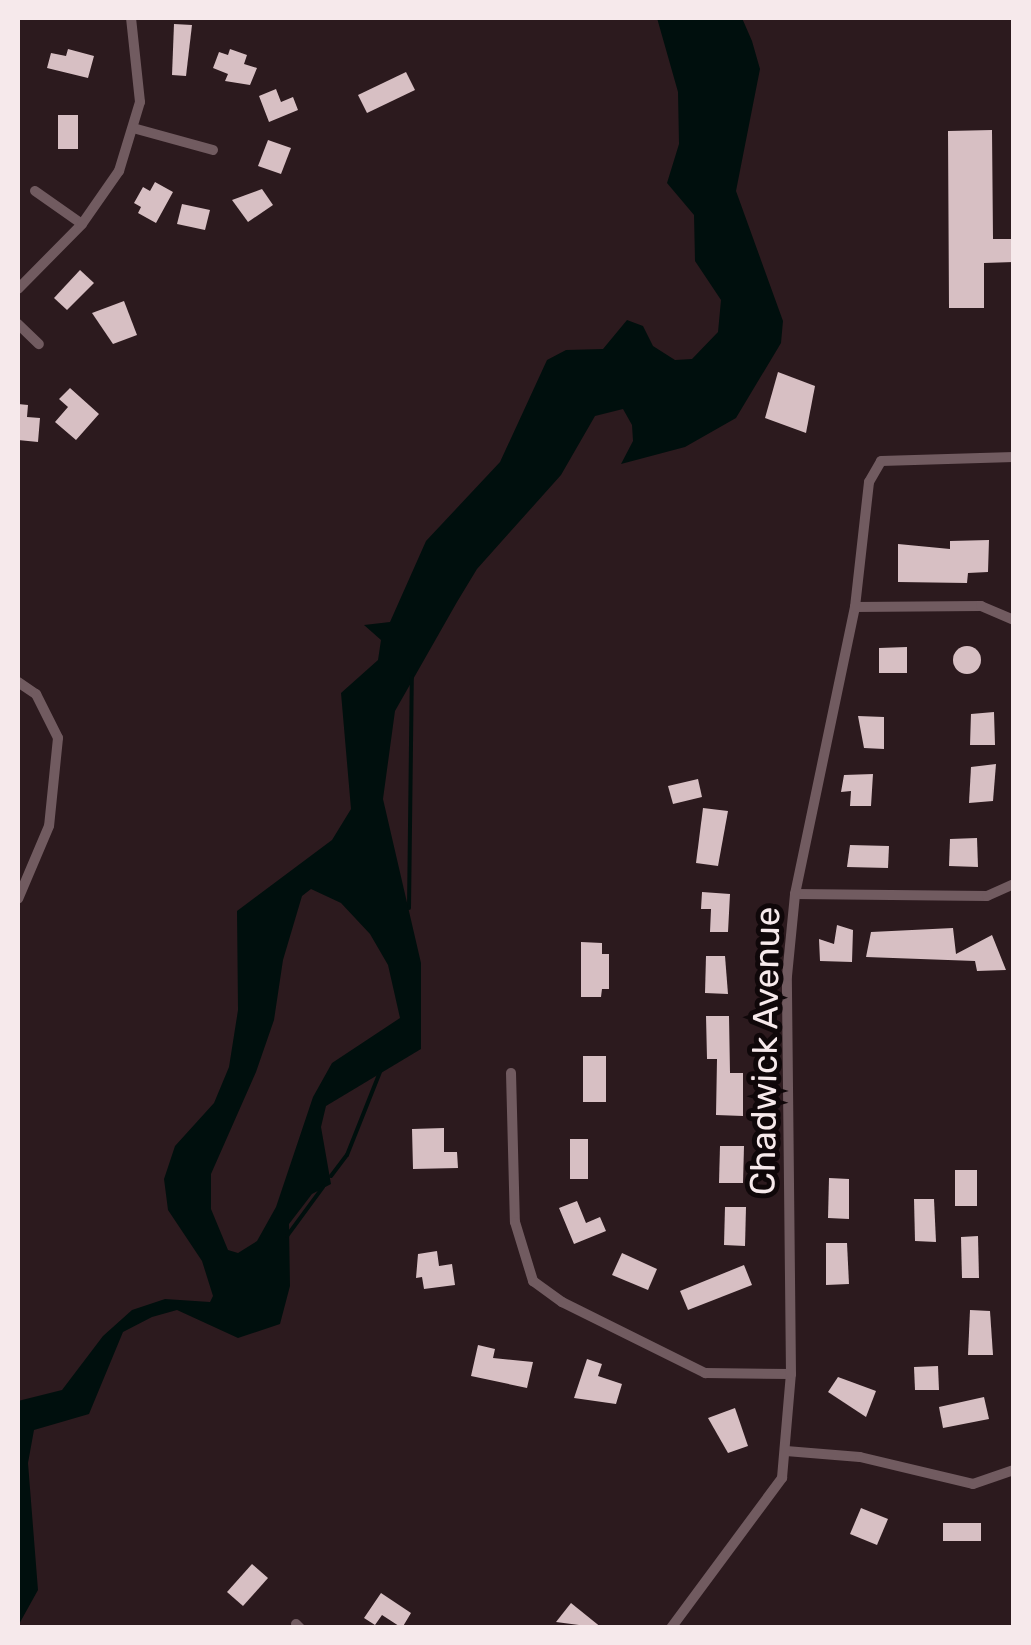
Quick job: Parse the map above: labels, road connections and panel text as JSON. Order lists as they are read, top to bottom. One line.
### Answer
{"streets":{"street":["Chadwick Avenue"]}}
